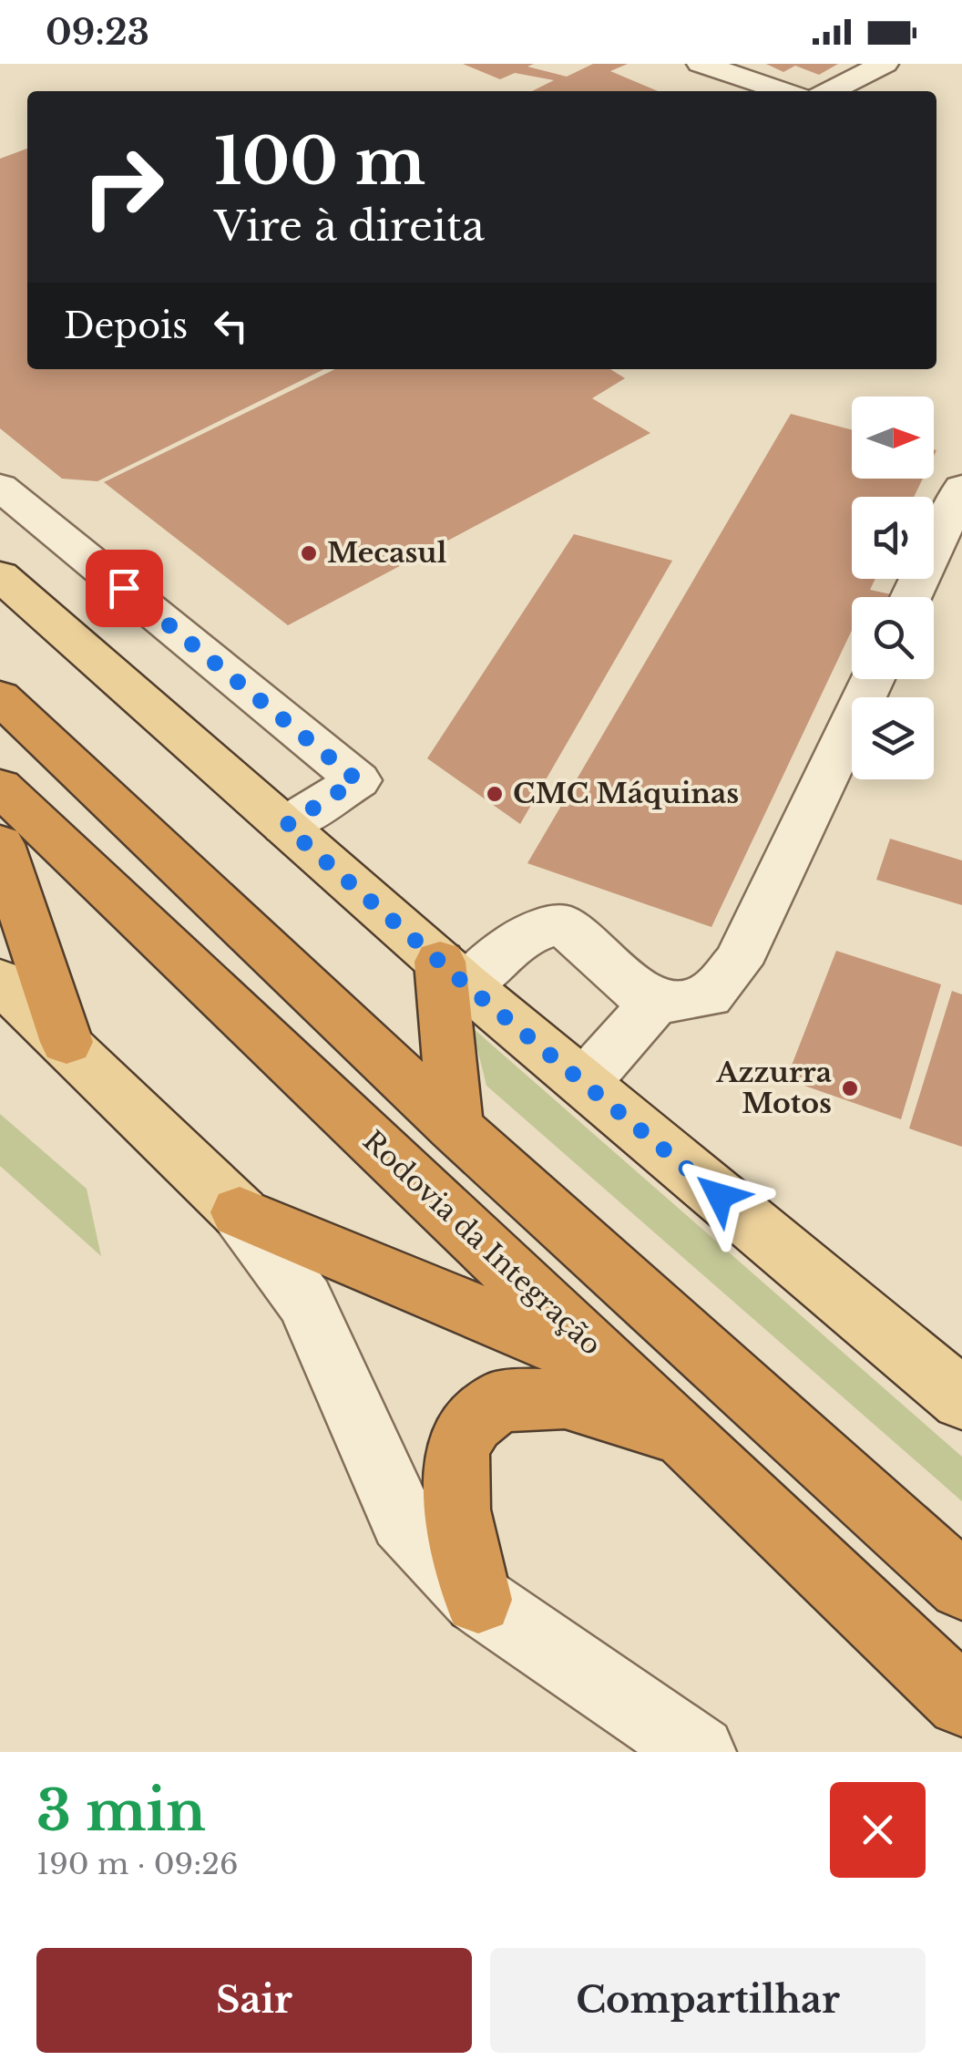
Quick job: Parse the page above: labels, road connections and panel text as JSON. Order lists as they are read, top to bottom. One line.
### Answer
{"streets":{"highway":["Rodovia da Integração"]},"places":["Mecasul","CMC Máquinas","Azzurra Motos"],"north":"right","page":{"status":"09:23","turn":["100 m","Vire à direita"],"then":"Depois","heading":["3 min","190 m · 09:26"],"buttons":["Sair","Compartilhar"]}}
